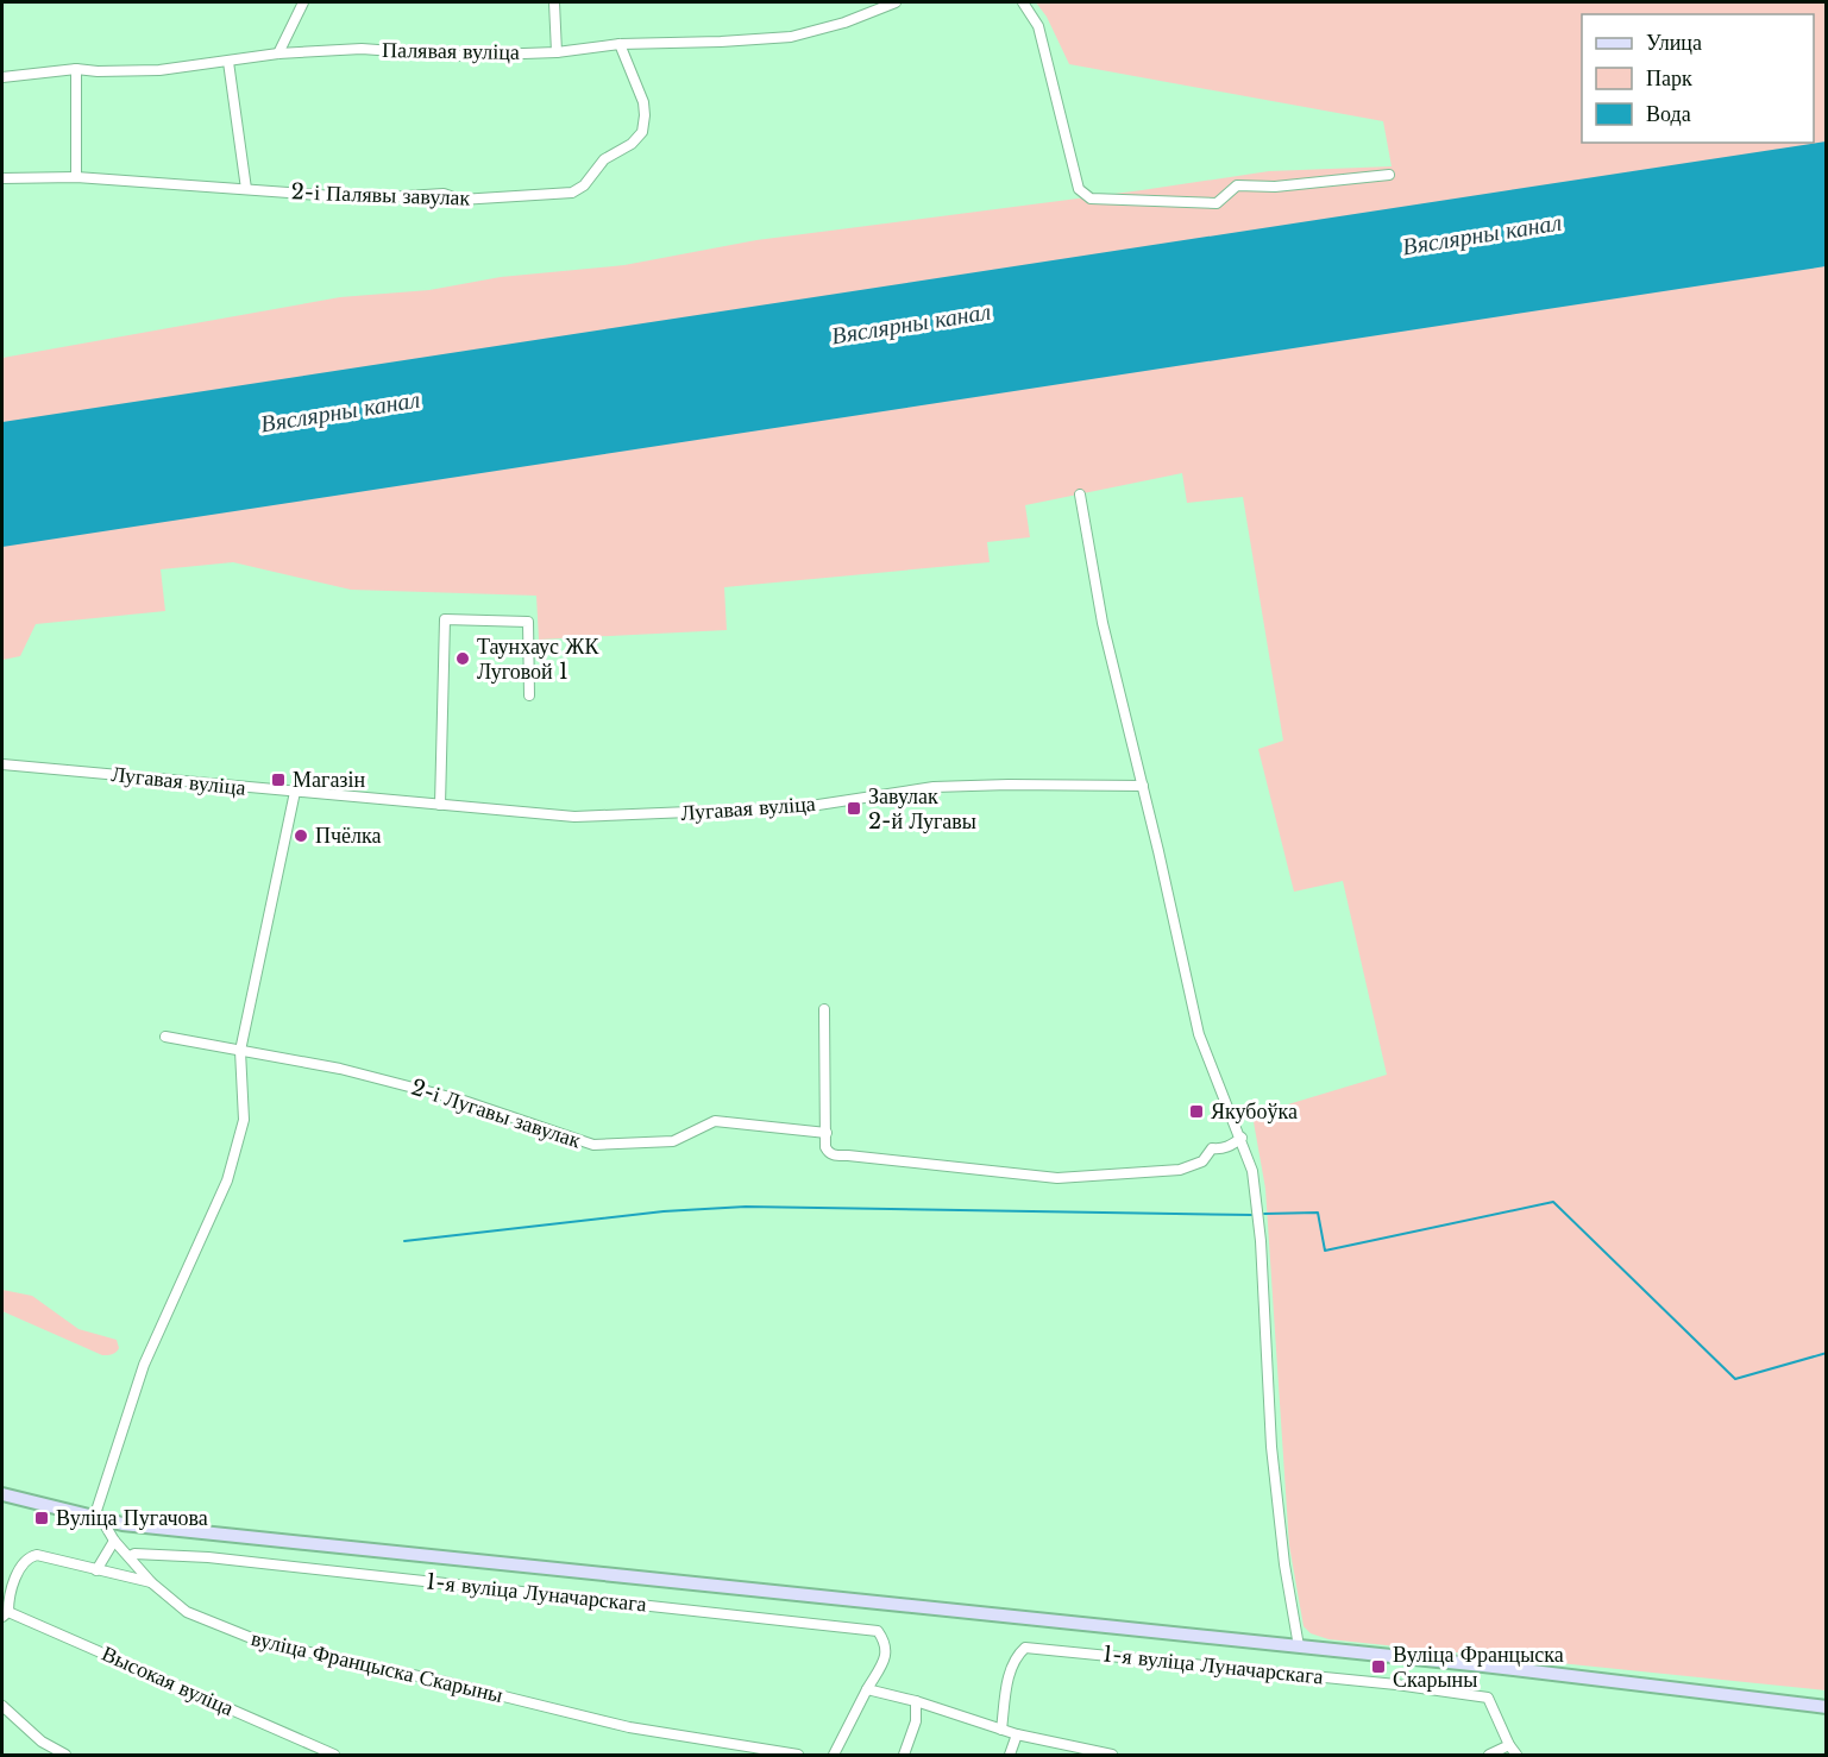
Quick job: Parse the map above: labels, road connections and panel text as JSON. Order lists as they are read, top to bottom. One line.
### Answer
{"streets":{"street":["Палявая вуліца","2-і Палявы завулак","Лугавая вуліца","2-і Лугавы завулак","1-я вуліца Луначарскага","вуліца Францыска Скарыны","Высокая вуліца"]},"crossings":[["Палявая вуліца","2-і Палявы завулак"],["вуліца Францыска Скарыны","Высокая вуліца"]],"water":["Вяслярны канал"],"places":{"other":["Таунхаус ЖК Луговой 1","Пчёлка"],"transit":["Магазін","Завулак 2-й Лугавы","Якубоўка","Вуліца Пугачова","Вуліца Францыска Скарыны"]},"legend":["Улица","Парк","Вода"]}
